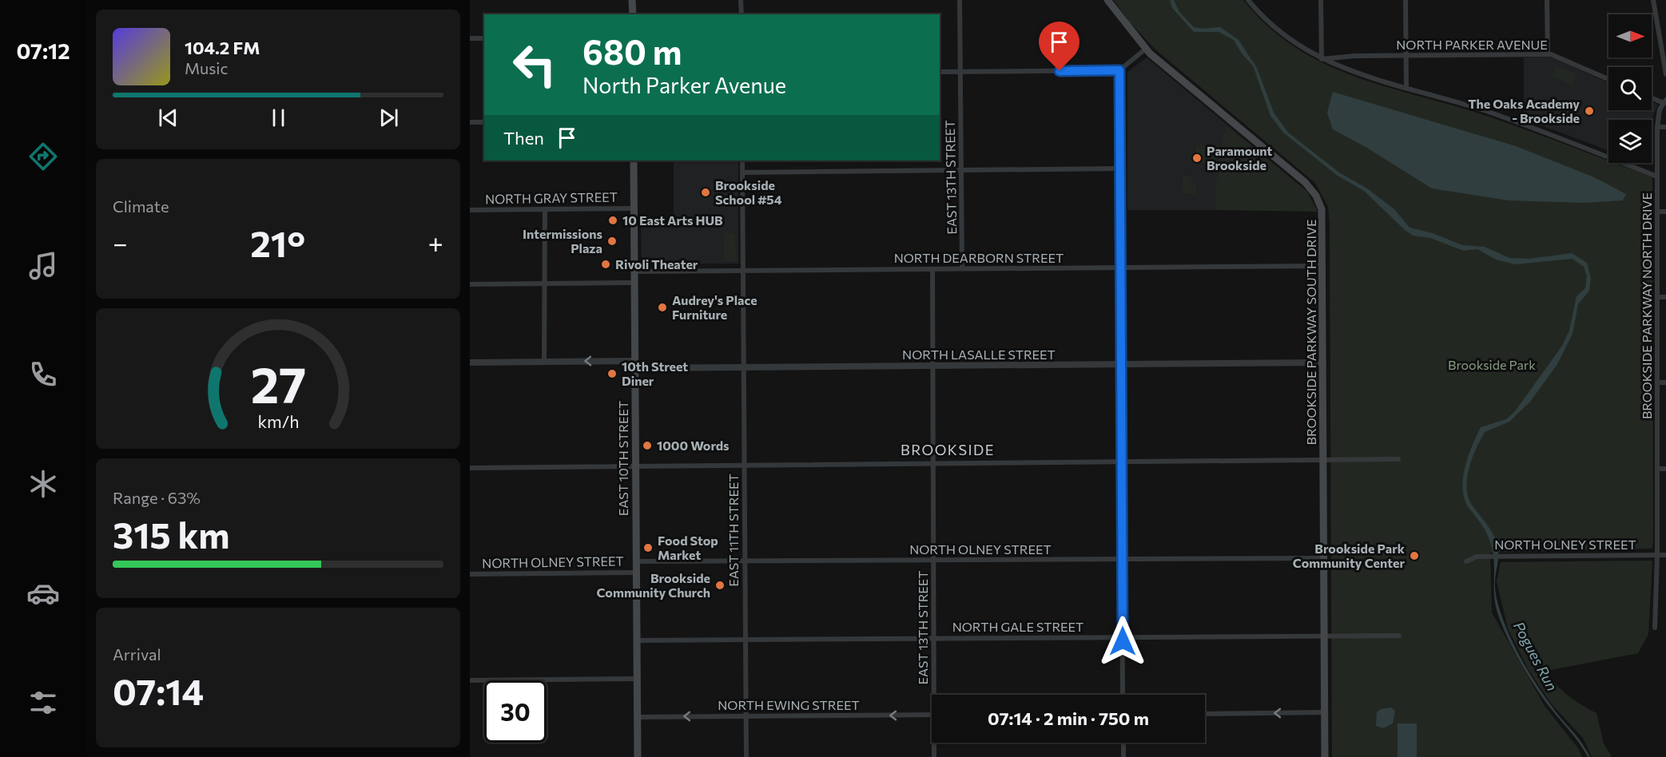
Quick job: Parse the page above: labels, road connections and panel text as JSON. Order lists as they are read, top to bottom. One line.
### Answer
{"streets":{"main road":["BROOKSIDE PARKWAY SOUTH DRIVE","EAST 10TH STREET"],"street":["NORTH PARKER AVENUE","EAST 13TH STREET","NORTH GRAY STREET","NORTH DEARBORN STREET","BROOKSIDE PARKWAY NORTH DRIVE","NORTH LASALLE STREET","EAST 11TH STREET","NORTH OLNEY STREET","NORTH GALE STREET","NORTH EWING STREET"]},"crossings":[["NORTH PARKER AVENUE","BROOKSIDE PARKWAY NORTH DRIVE"],["EAST 13TH STREET","NORTH DEARBORN STREET"],["EAST 13TH STREET","NORTH LASALLE STREET"],["EAST 13TH STREET","NORTH OLNEY STREET"],["EAST 13TH STREET","NORTH GALE STREET"],["NORTH GRAY STREET","EAST 10TH STREET"],["NORTH DEARBORN STREET","BROOKSIDE PARKWAY SOUTH DRIVE"],["NORTH DEARBORN STREET","EAST 10TH STREET"],["NORTH DEARBORN STREET","EAST 11TH STREET"],["BROOKSIDE PARKWAY NORTH DRIVE","NORTH OLNEY STREET"],["BROOKSIDE PARKWAY SOUTH DRIVE","NORTH LASALLE STREET"],["BROOKSIDE PARKWAY SOUTH DRIVE","NORTH OLNEY STREET"],["BROOKSIDE PARKWAY SOUTH DRIVE","NORTH GALE STREET"],["NORTH LASALLE STREET","EAST 10TH STREET"],["NORTH LASALLE STREET","EAST 11TH STREET"],["EAST 10TH STREET","NORTH OLNEY STREET"],["EAST 10TH STREET","NORTH GALE STREET"],["EAST 10TH STREET","NORTH EWING STREET"],["EAST 11TH STREET","NORTH OLNEY STREET"],["EAST 11TH STREET","NORTH GALE STREET"],["EAST 11TH STREET","NORTH EWING STREET"]],"one_way":["NORTH EWING STREET"],"districts":["BROOKSIDE"],"water":["Pogues Run"],"parks":["Brookside Park"],"places":["The Oaks Academy - Brookside","Paramount Brookside","Brookside School #54","10 East Arts HUB","Intermissions Plaza","Rivoli Theater","Audrey's Place Furniture","10th Street Diner","1000 Words","Food Stop Market","Brookside Park Community Center","Brookside Community Church"],"north":"right","page":{"tabs":"07:12","turn":["680 m","North Parker Avenue"],"song":["104.2 FM","Music"],"then":"Then","tile":["Climate",["Range · 63%","315 km"],["Arrival","07:14"]],"heat":["−","21°","+"],"limit":"30","trip":"07:14 · 2 min · 750 m","gauge":["27","km/h"]}}
